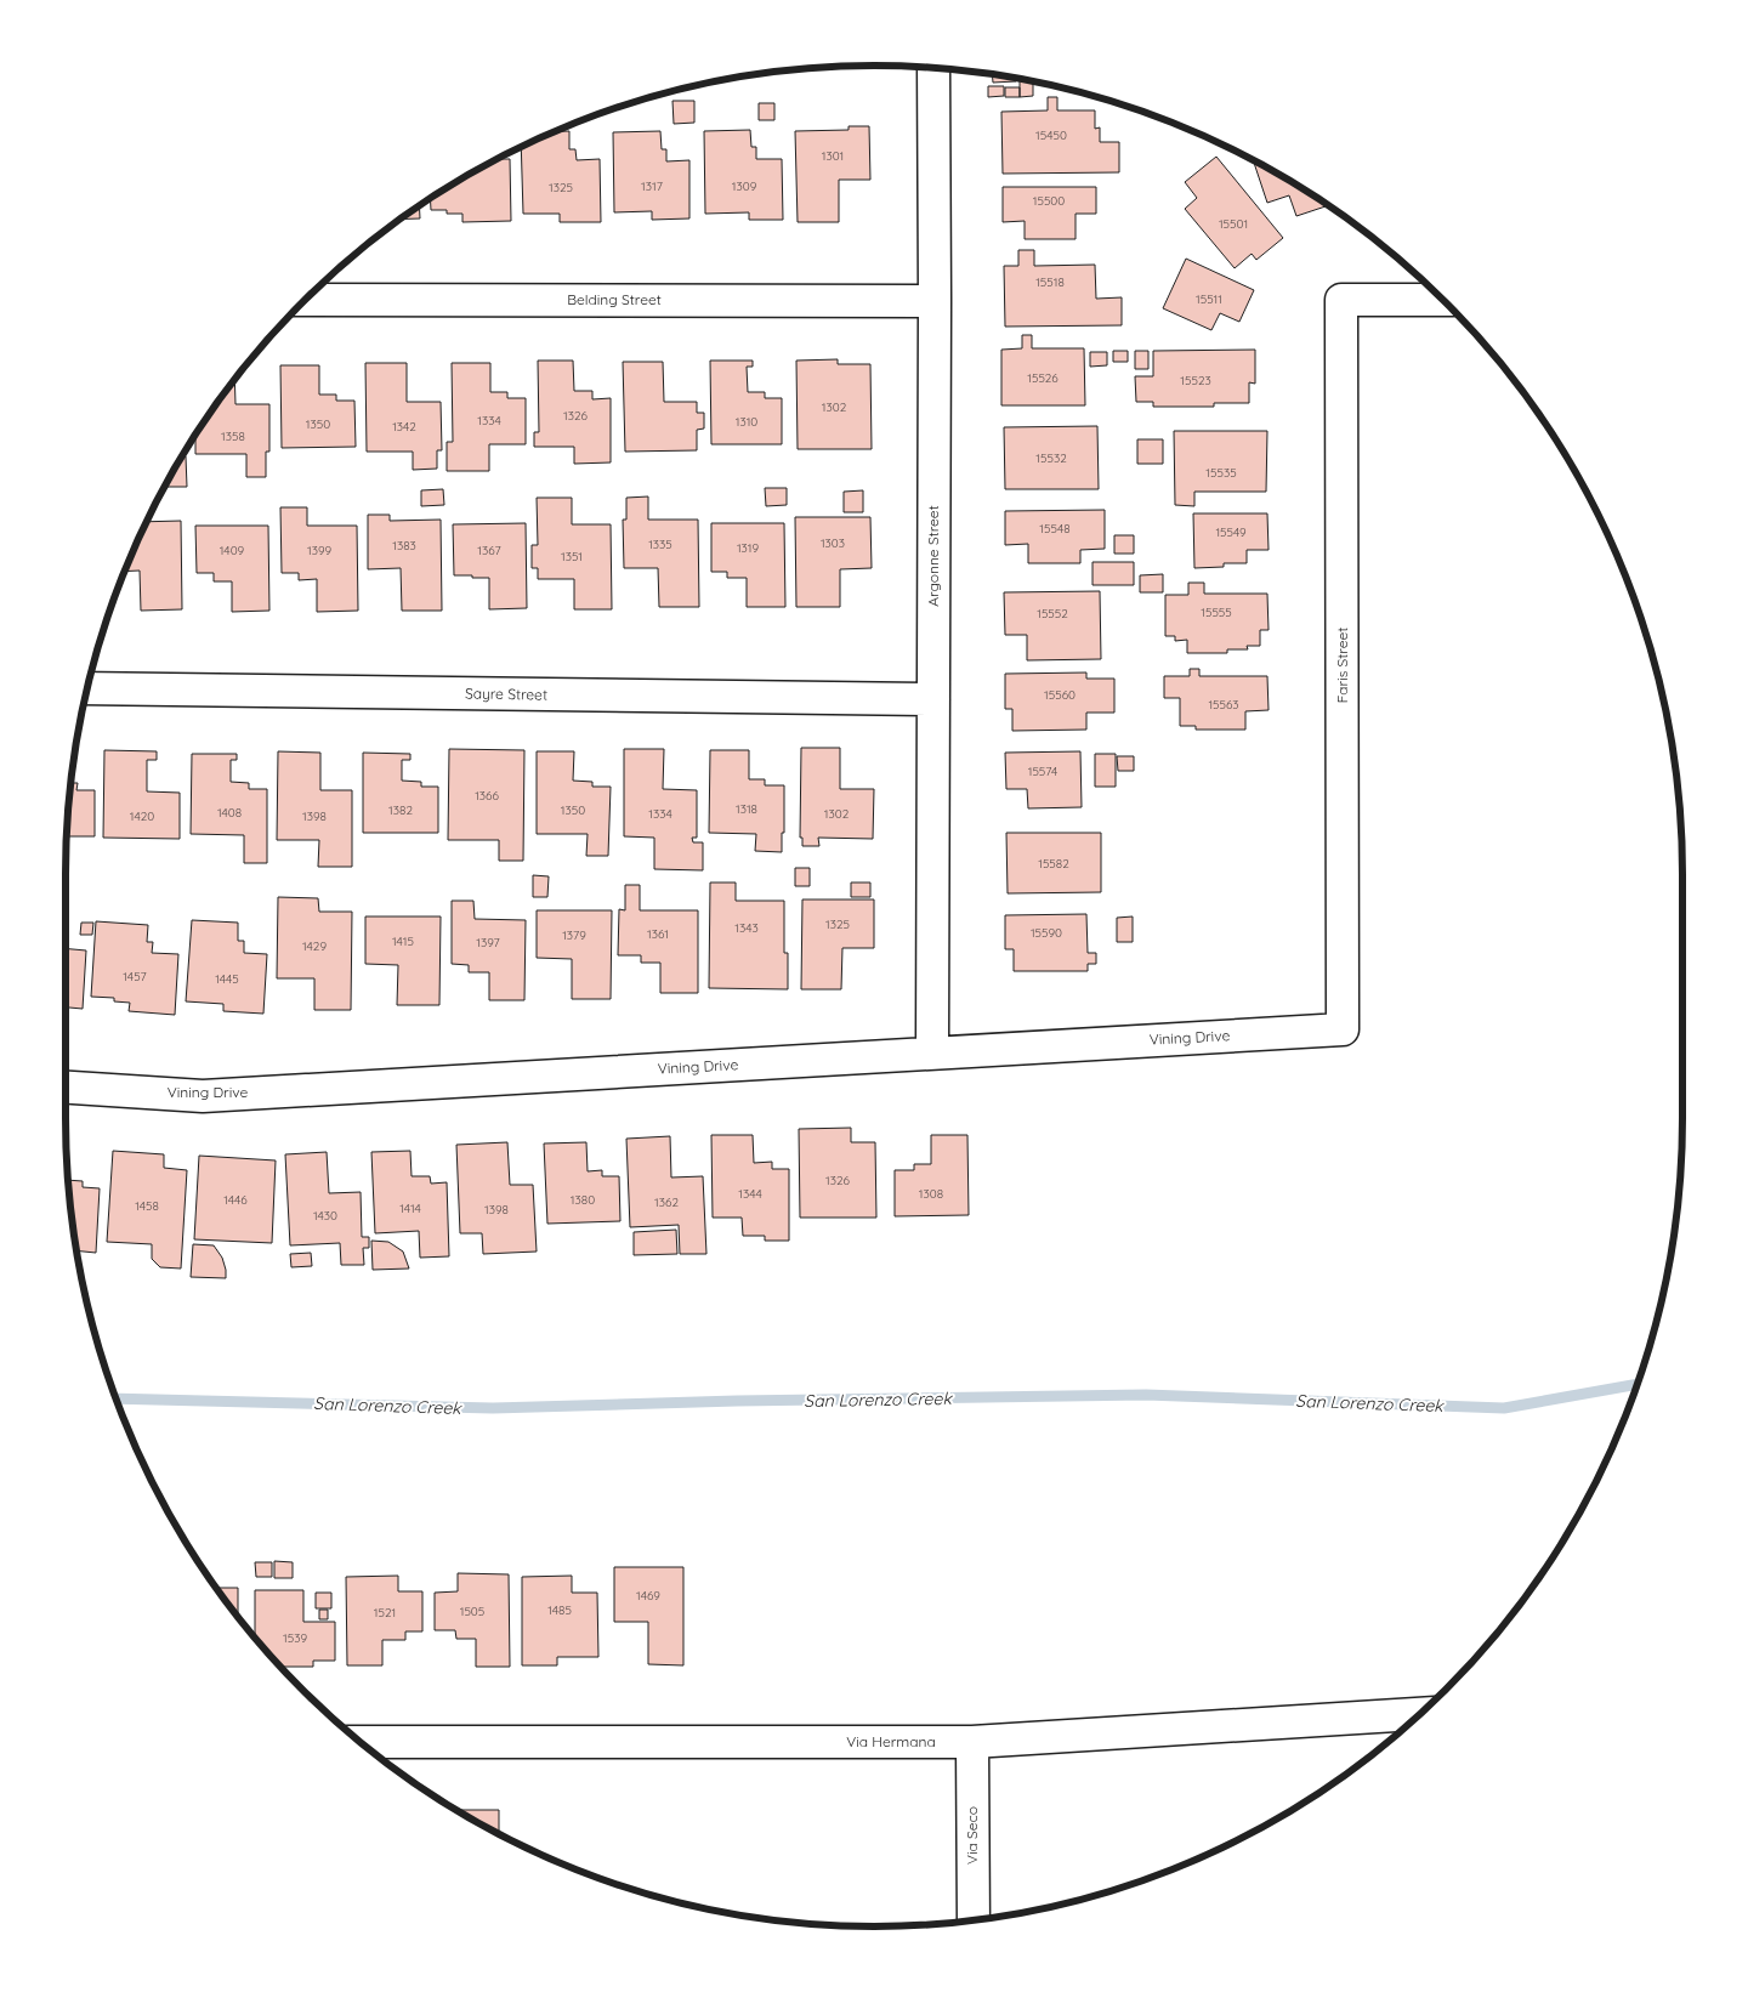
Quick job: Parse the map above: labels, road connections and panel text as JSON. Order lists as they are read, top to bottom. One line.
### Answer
{"streets":{"street":["Belding Street","Argonne Street","Faris Street","Sayre Street","Vining Drive","Via Hermana","Via Seco"]},"crossings":[["Belding Street","Argonne Street"],["Argonne Street","Sayre Street"],["Argonne Street","Vining Drive"],["Faris Street","Vining Drive"],["Via Hermana","Via Seco"]],"water":["San Lorenzo Creek"],"house_numbers":["15450","1301","1317","1309","1325","15500","15501","15518","15511","15526","15523","1302","1326","1334","1310","1350","1342","1358","15532","15535","15548","15549","1303","1335","1383","1319","1409","1399","1367","1351","15555","15552","15560","15563","15574","1366","1318","1382","1350","1408","1334","1302","1420","1398","15582","1325","1343","15590","1361","1379","1415","1397","1429","1457","1445","1326","1344","1308","1446","1380","1362","1458","1414","1398","1430","1469","1485","1505","1521","1539"]}
